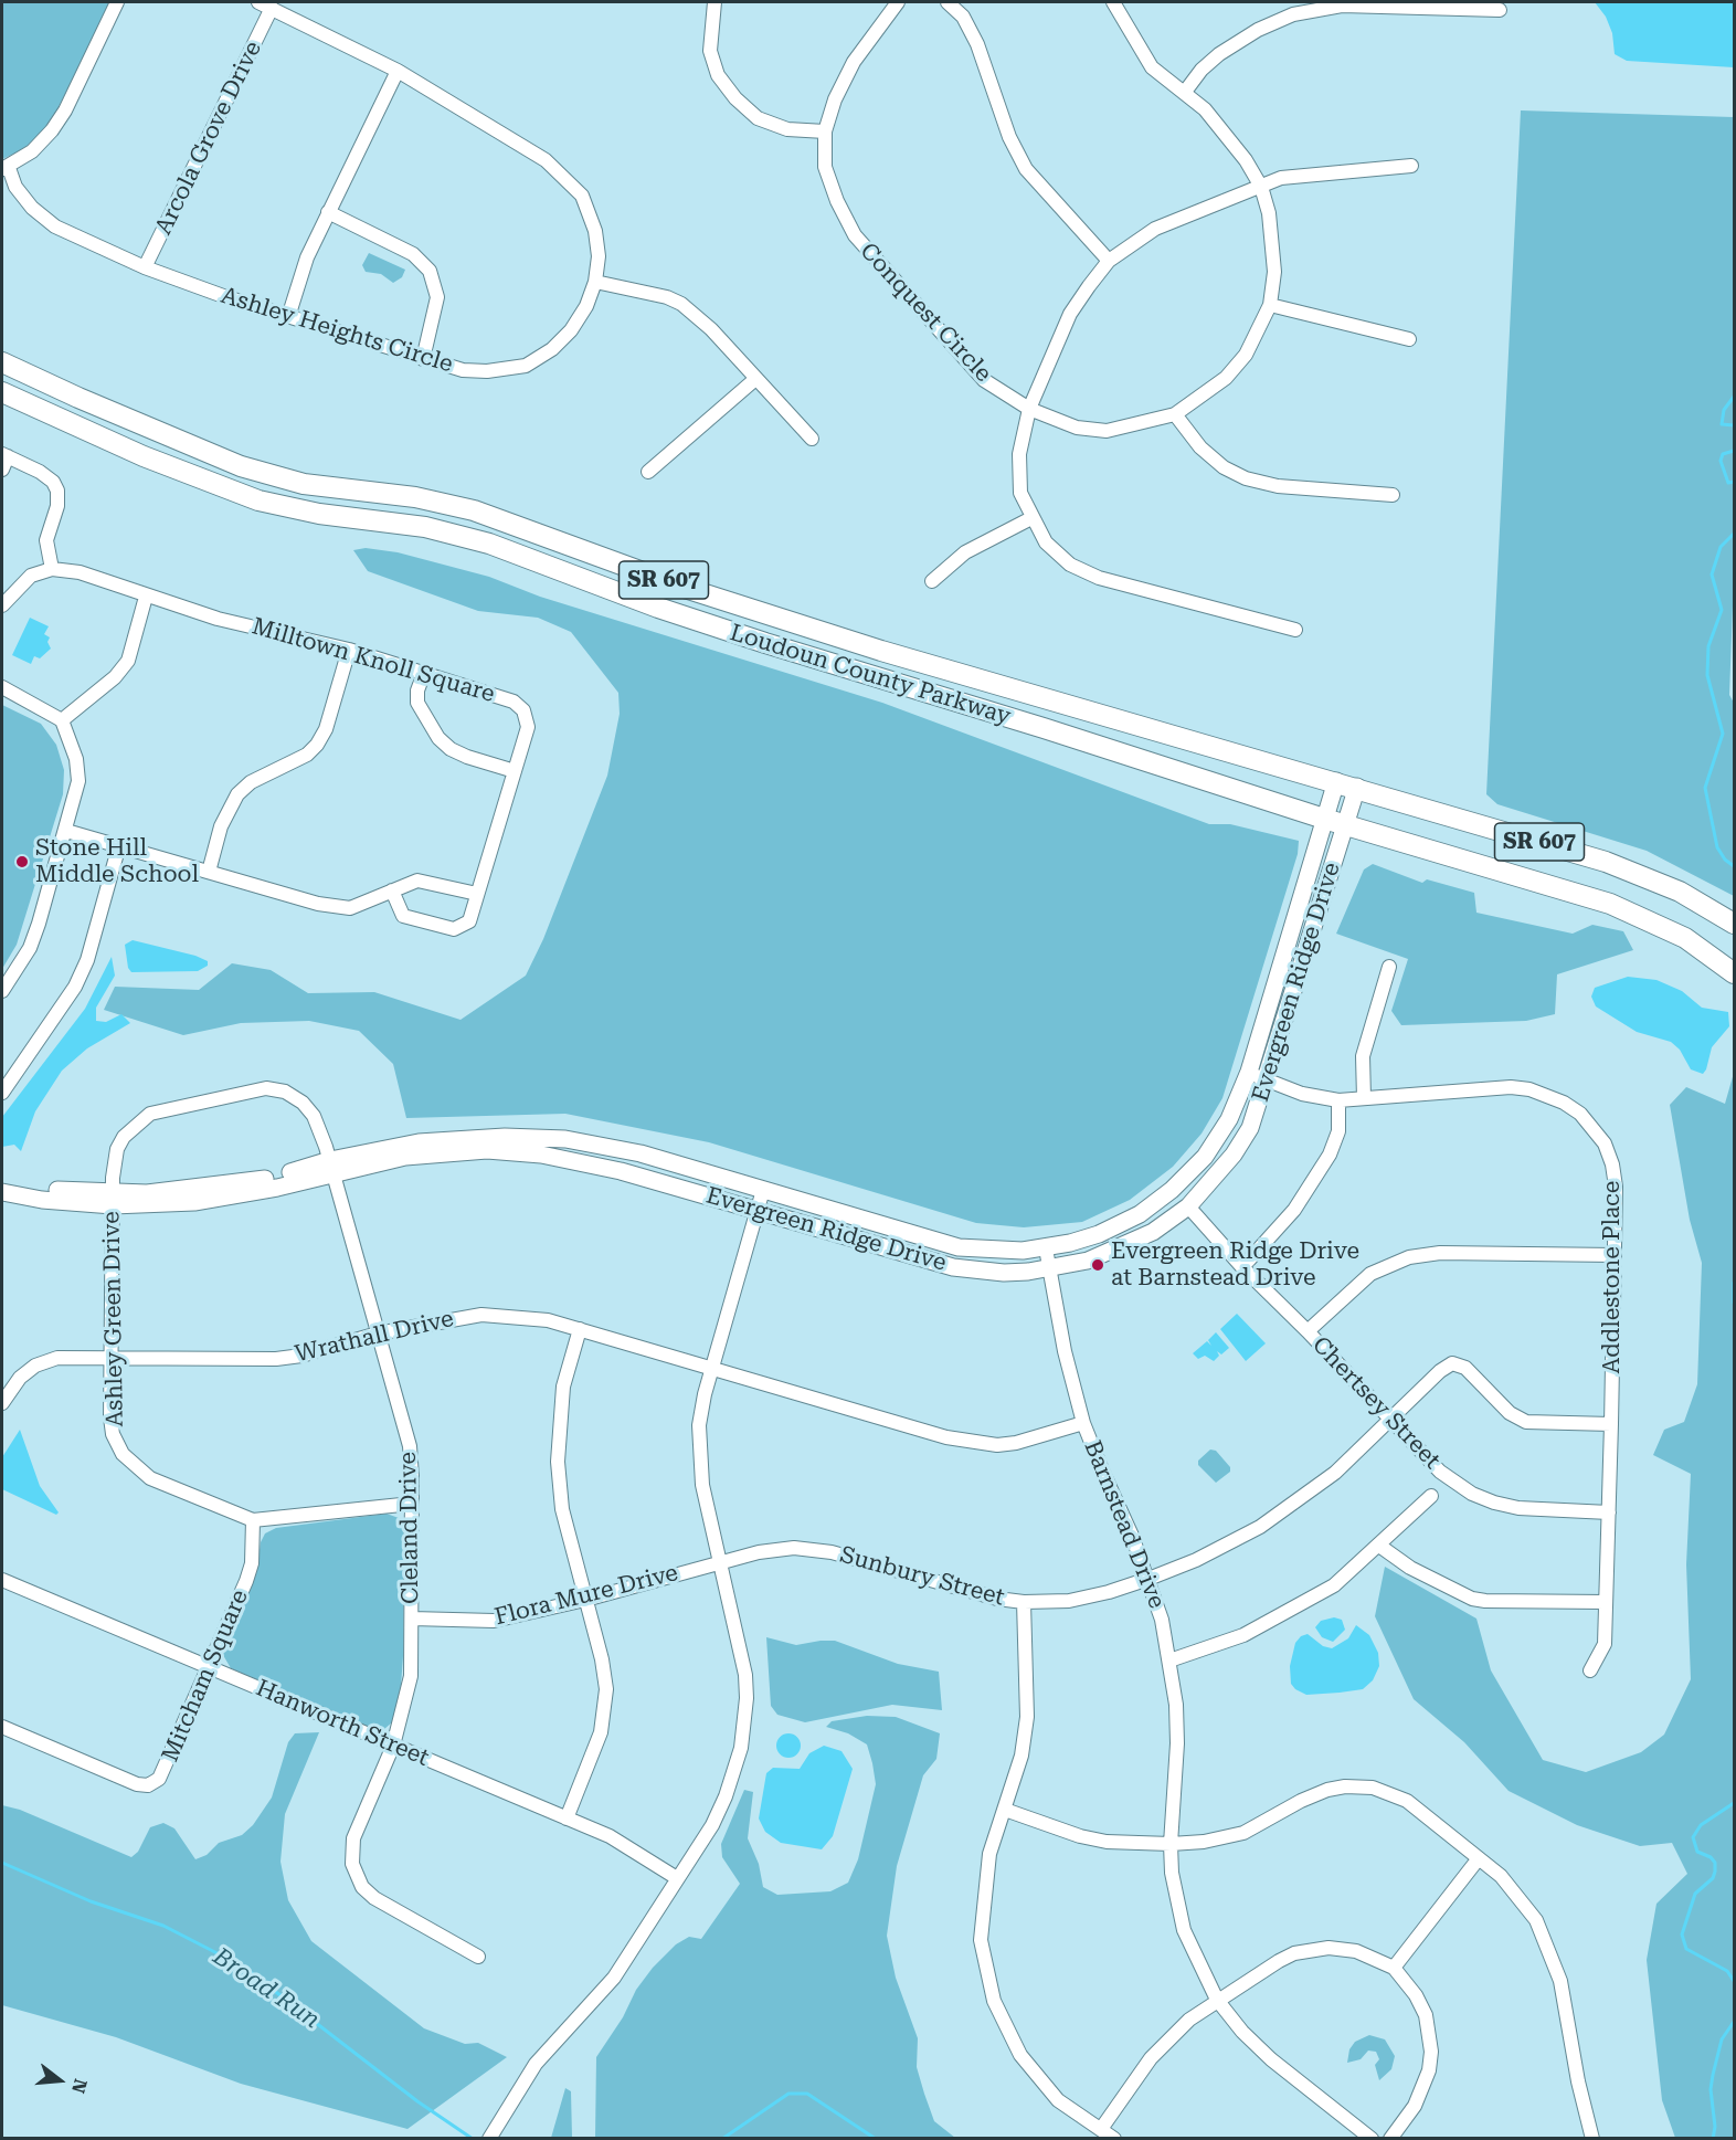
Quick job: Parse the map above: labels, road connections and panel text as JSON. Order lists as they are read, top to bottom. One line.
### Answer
{"streets":{"main road":["SR 607","Loudoun County Parkway"],"street":["Arcola Grove Drive","Conquest Circle","Ashley Heights Circle","Milltown Knoll Square","Evergreen Ridge Drive","Addlestone Place","Ashley Green Drive","Wrathall Drive","Chertsey Street","Barnstead Drive","Cleland Drive","Sunbury Street","Flora Mure Drive","Mitcham Square","Hanworth Street"]},"crossings":[["Arcola Grove Drive","Ashley Heights Circle"],["Loudoun County Parkway","Evergreen Ridge Drive"],["Evergreen Ridge Drive","Addlestone Place"],["Evergreen Ridge Drive","Ashley Green Drive"],["Evergreen Ridge Drive","Chertsey Street"],["Evergreen Ridge Drive","Barnstead Drive"],["Evergreen Ridge Drive","Cleland Drive"],["Addlestone Place","Chertsey Street"],["Addlestone Place","Sunbury Street"],["Ashley Green Drive","Wrathall Drive"],["Ashley Green Drive","Cleland Drive"],["Ashley Green Drive","Mitcham Square"],["Wrathall Drive","Barnstead Drive"],["Wrathall Drive","Cleland Drive"],["Chertsey Street","Sunbury Street"],["Barnstead Drive","Sunbury Street"],["Cleland Drive","Flora Mure Drive"],["Cleland Drive","Hanworth Street"],["Sunbury Street","Flora Mure Drive"],["Mitcham Square","Hanworth Street"]],"water":["Broad Run"],"places":["Stone Hill Middle School","Evergreen Ridge Drive at Barnstead Drive"],"north":"right"}
